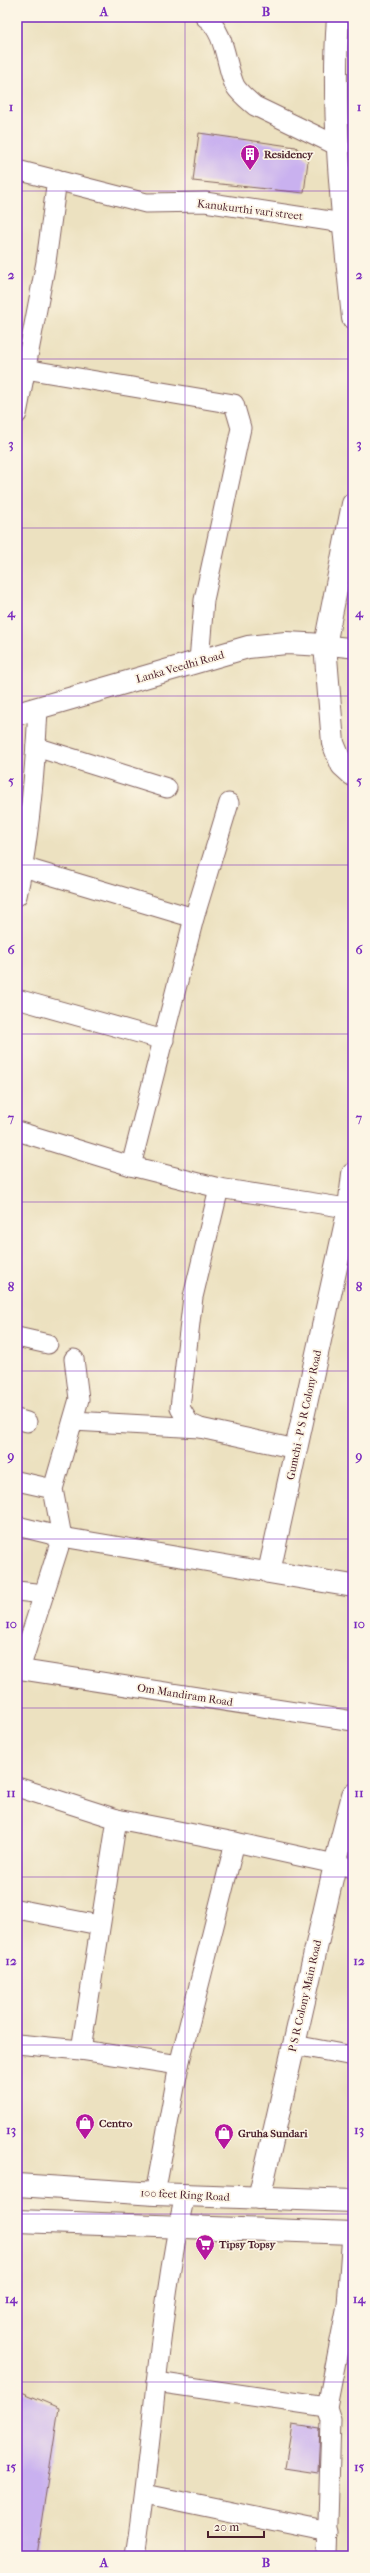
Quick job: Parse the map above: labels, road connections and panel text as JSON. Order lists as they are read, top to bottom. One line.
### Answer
{"streets":{"street":["Kanukurthi vari street","Lanka Veedhi Road","Gumchi - P S R Colony Road","Om Mandiram Road","P S R Colony Main Road","100 feet Ring Road"]},"crossings":[["P S R Colony Main Road","100 feet Ring Road"]],"places":{"building":["Residency"],"shop":["Centro","Gruha Sundari"],"supermarket":["Tipsy Topsy"]},"scale_bar":"20 m","grid":{"columns":["A","B"],"rows":["1","2","3","4","5","6","7","8","9","10","11","12","13","14","15"]}}
